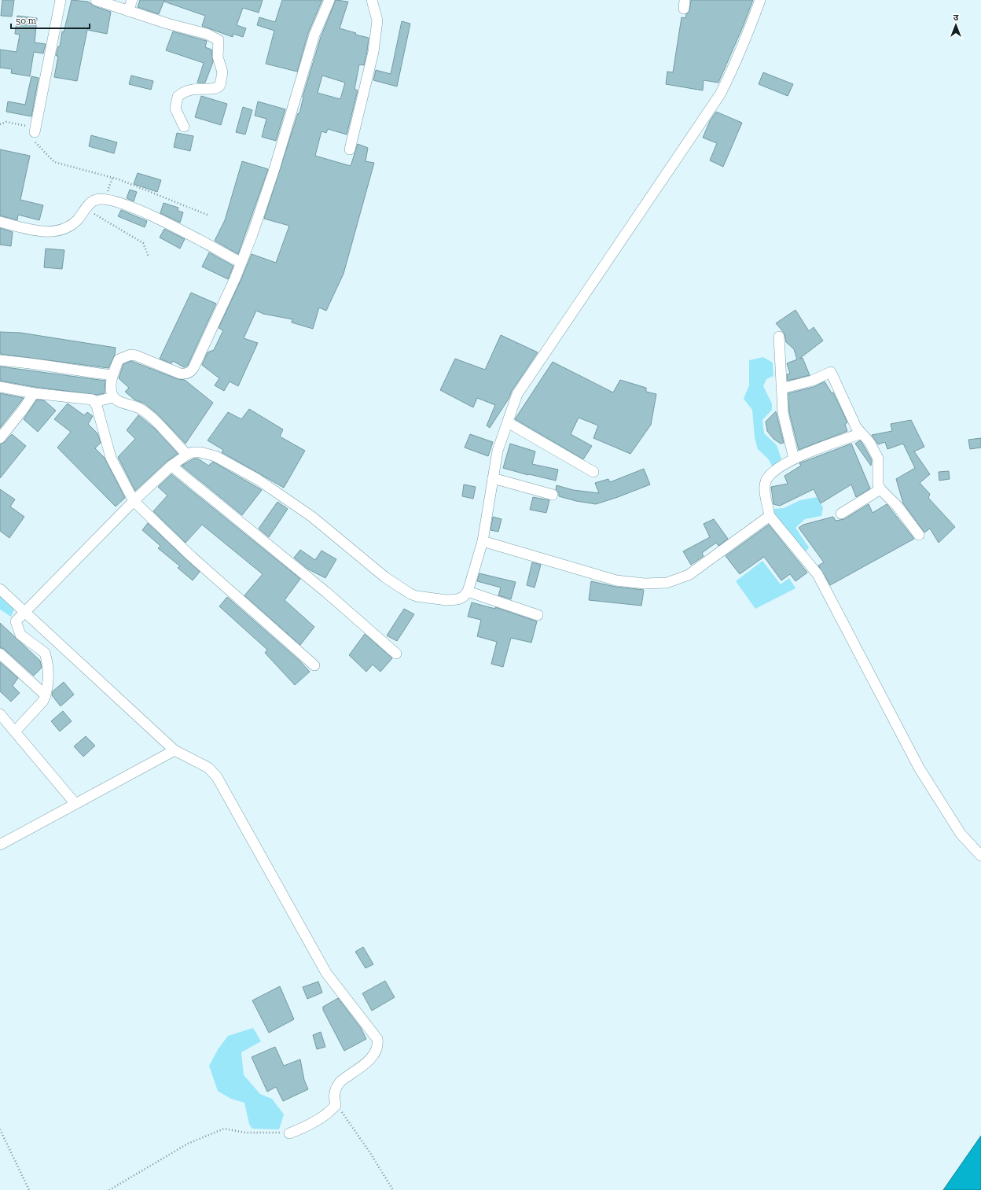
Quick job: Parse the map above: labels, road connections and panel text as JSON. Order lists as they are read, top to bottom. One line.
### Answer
{"scale_bar":"50 m","north":"top"}
